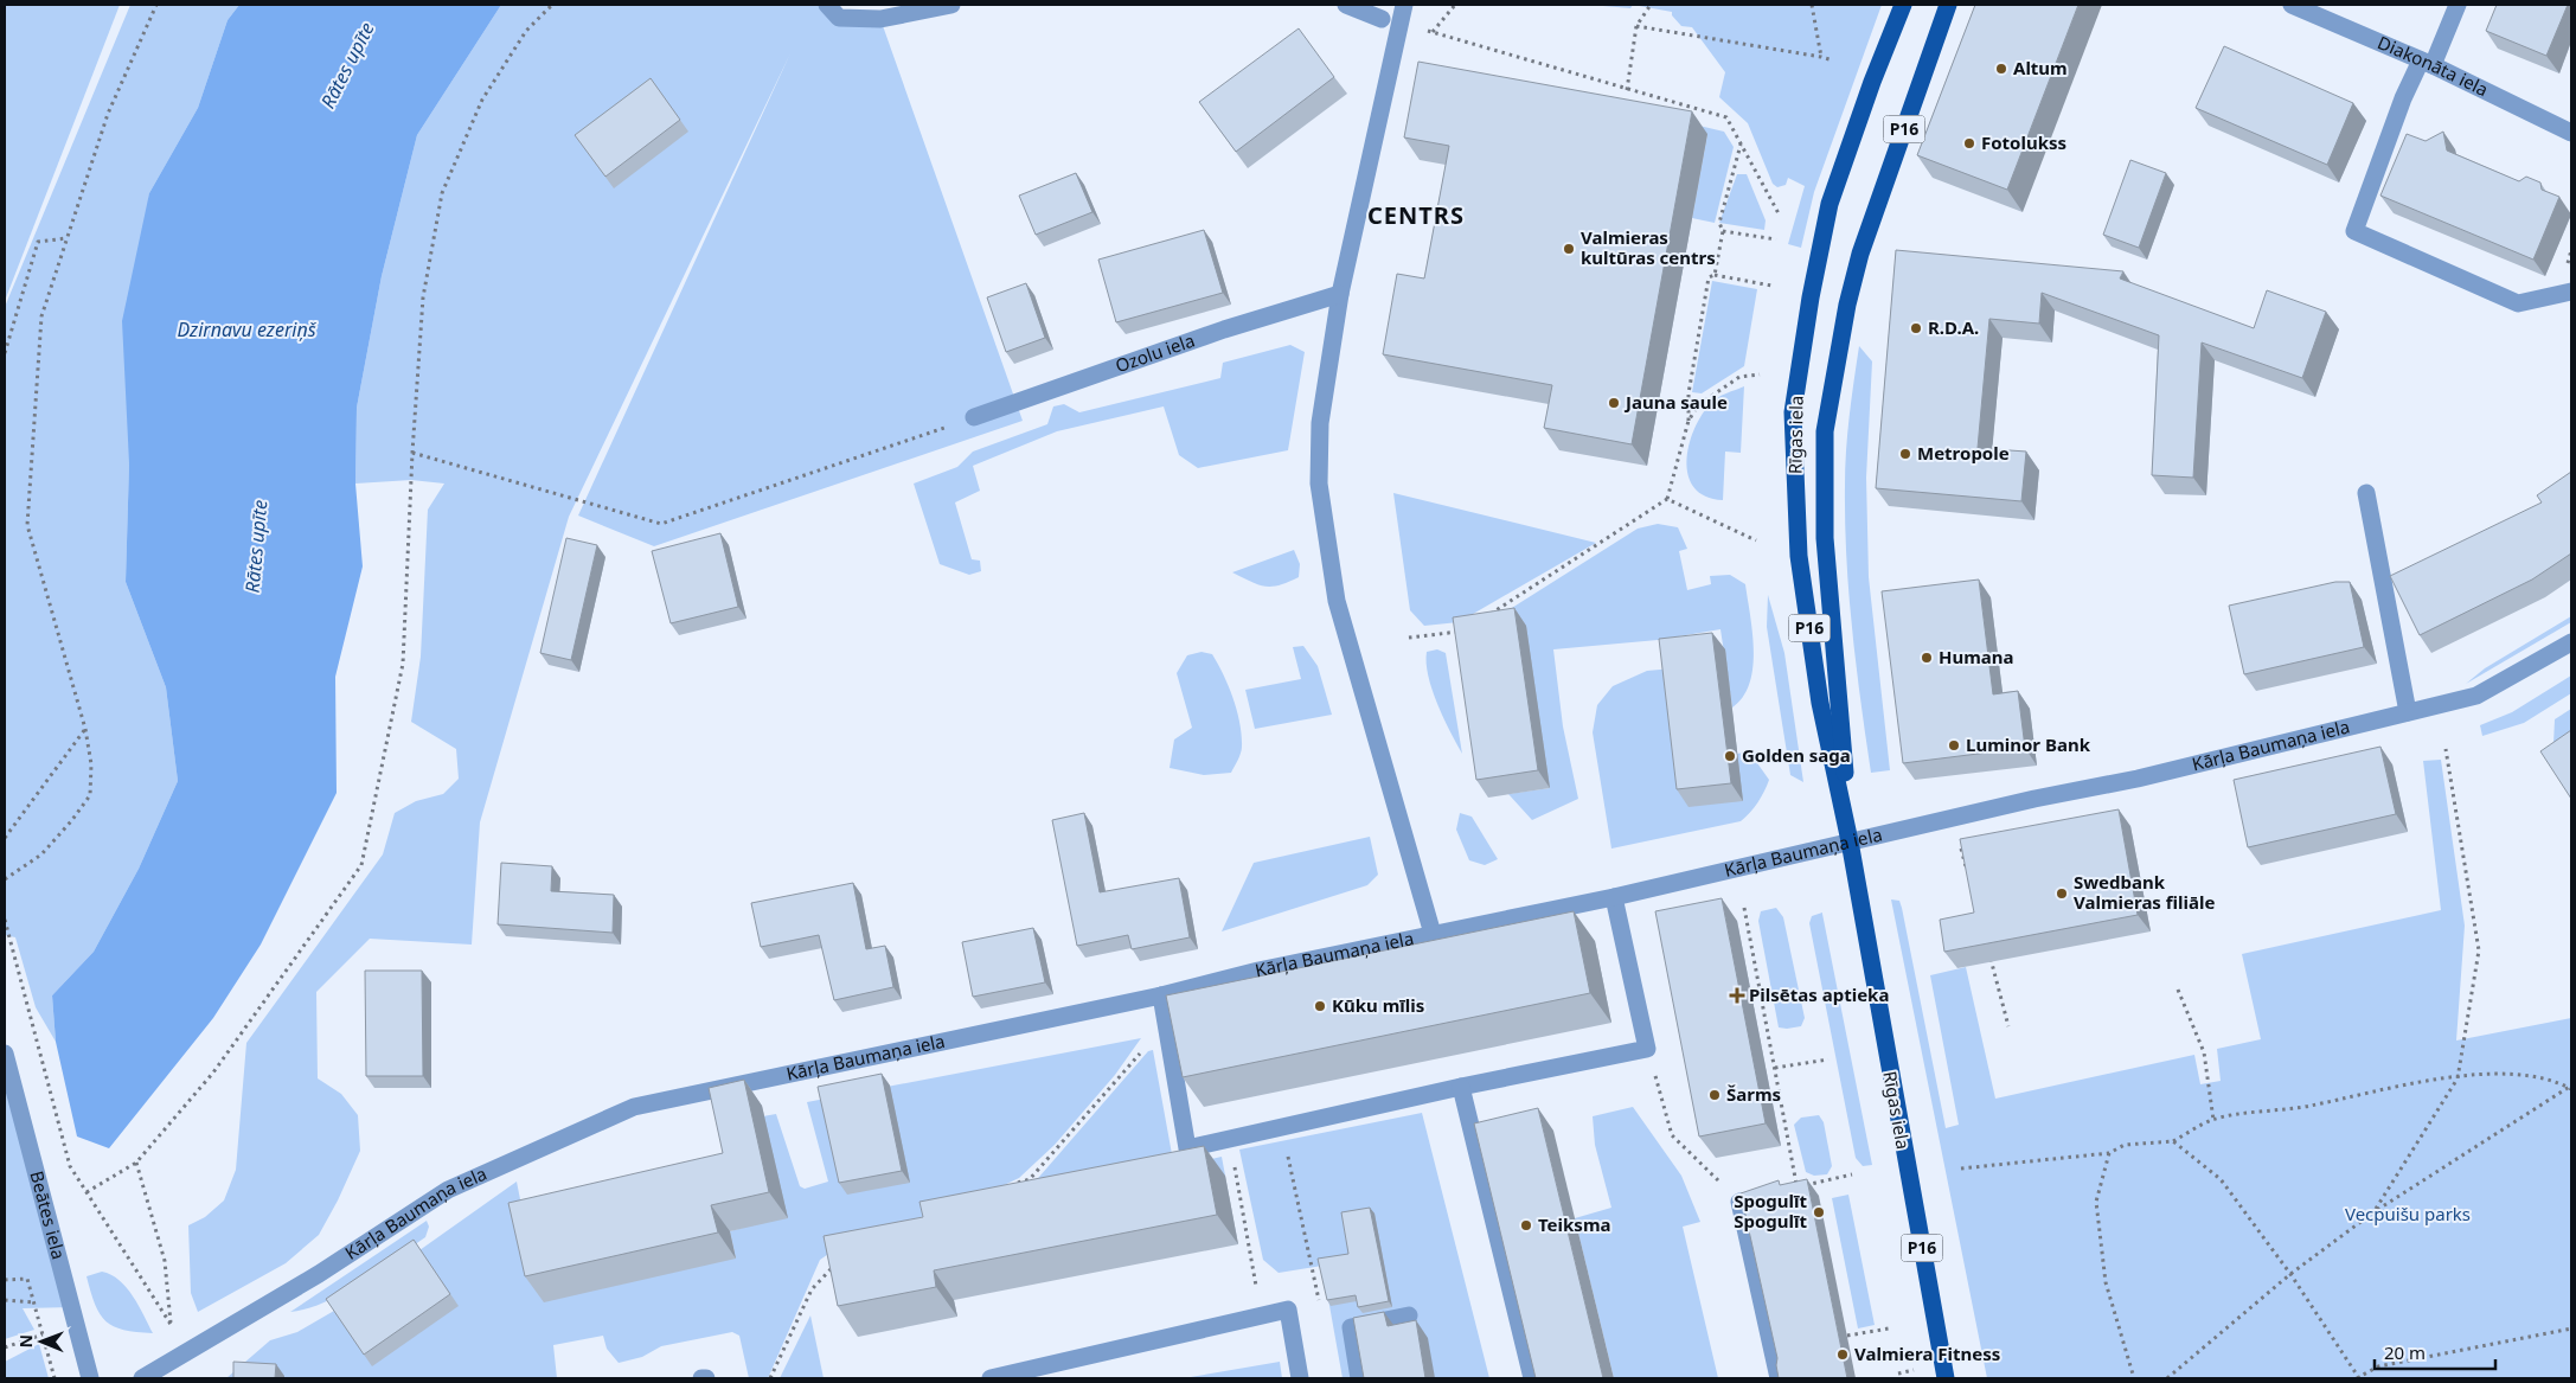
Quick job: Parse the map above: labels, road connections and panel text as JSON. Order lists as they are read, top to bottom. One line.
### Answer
{"streets":{"main road":["P16","Rīgas iela"],"street":["Diakonāta iela","Ozolu iela","Kārļa Baumaņa iela","Beātes iela"]},"crossings":[["Rīgas iela","Kārļa Baumaņa iela"]],"districts":["CENTRS"],"water":["Rātes upīte","Dzirnavu ezeriņš"],"parks":["Vecpuišu parks"],"places":{"other":["Altum","Fotolukss","Valmieras kultūras centrs","R.D.A.","Jauna saule","Metropole","Humana","Luminor Bank","Golden saga","Swedbank Valmieras filiāle","Kūku mīlis","Šarms","Spogulīt Spogulīt","Teiksma","Valmiera Fitness"],"health":["Pilsētas aptieka"]},"scale_bar":"20 m","north":"left"}
